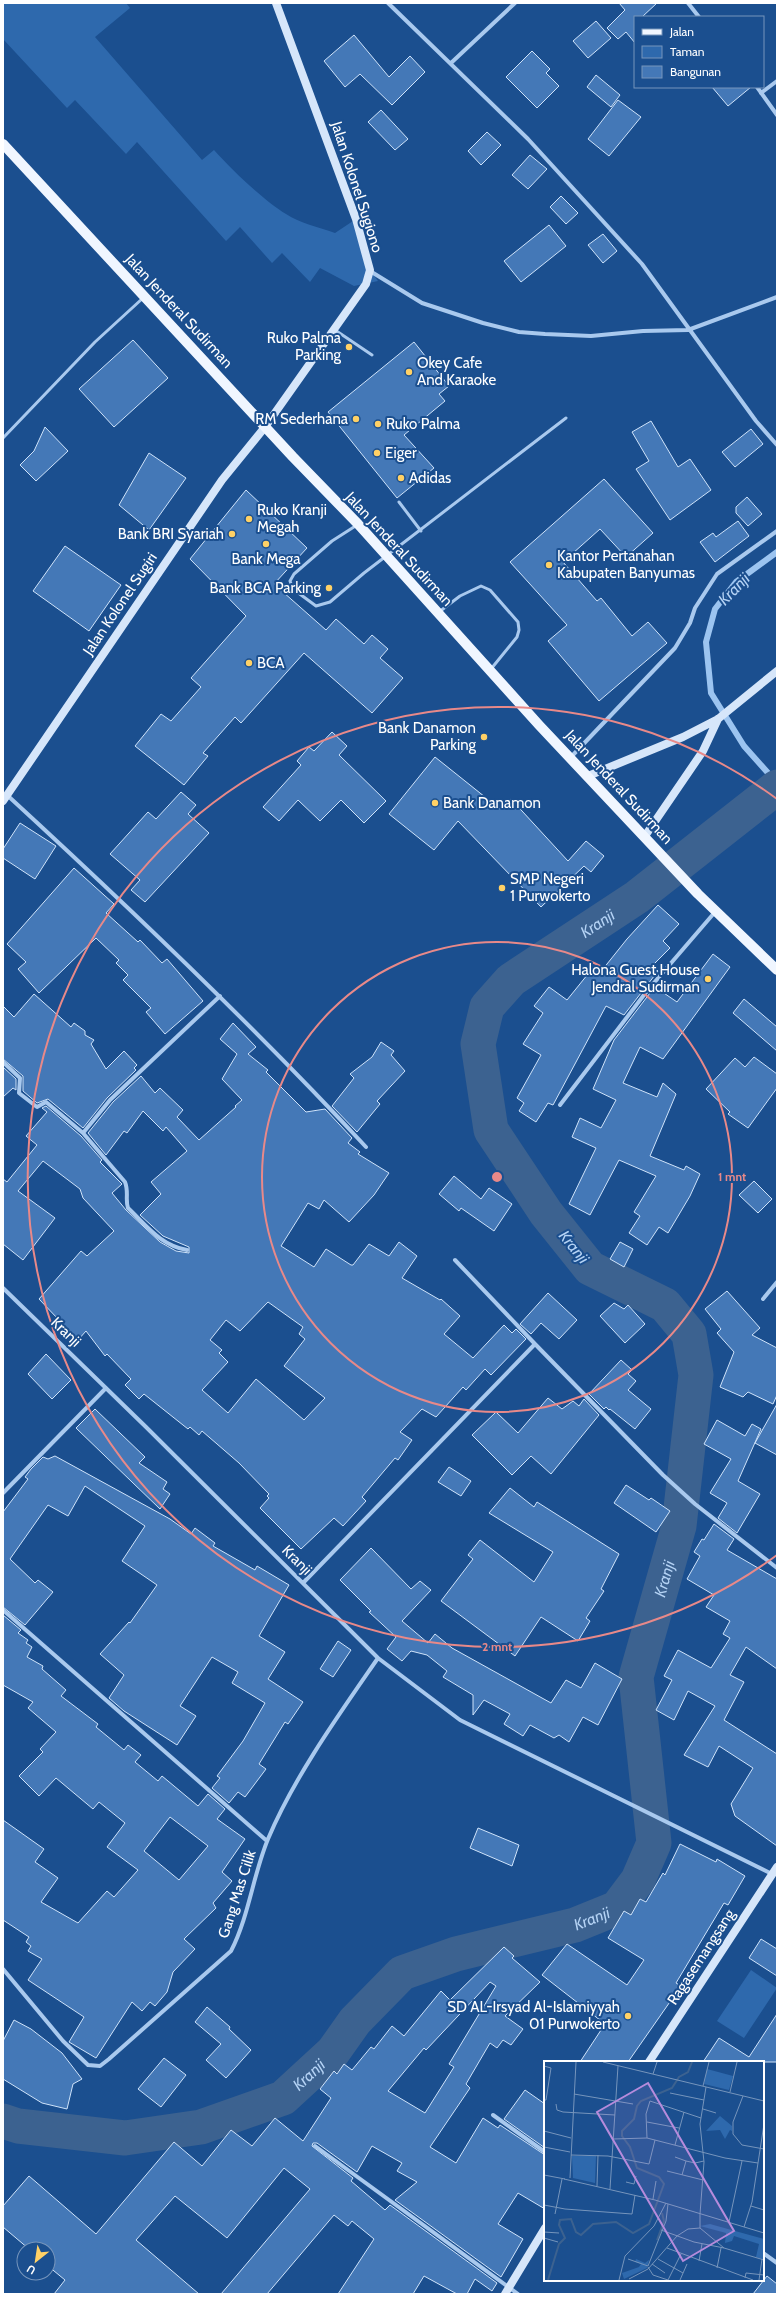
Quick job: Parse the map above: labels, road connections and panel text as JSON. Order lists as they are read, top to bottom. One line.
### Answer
{"streets":{"main road":["Jalan Kolonel Sugiono","Jalan Jenderal Sudirman","Jalan Kolonel Sugiri","Ragasemangsang"],"street":["Kranji","Gang Mas Cilik"]},"crossings":[["Jalan Kolonel Sugiono","Jalan Jenderal Sudirman"],["Jalan Kolonel Sugiono","Jalan Kolonel Sugiri"],["Jalan Jenderal Sudirman","Jalan Kolonel Sugiri"],["Kranji","Gang Mas Cilik"],["Kranji","Ragasemangsang"]],"water":["Kranji"],"places":["Ruko Palma Parking","Okey Cafe And Karaoke","RM Sederhana","Ruko Palma","Eiger","Adidas","Ruko Kranji Megah","Bank BRI Syariah","Bank Mega","Kantor Pertanahan Kabupaten Banyumas","Bank BCA Parking","BCA","Bank Danamon Parking","Bank Danamon","SMP Negeri 1 Purwokerto","Halona Guest House Jendral Sudirman","SD AL-Irsyad Al-Islamiyyah 01 Purwokerto"],"legend":["Jalan","Taman","Bangunan"],"north":"bottom left","rings":["1 mnt","2 mnt"]}
